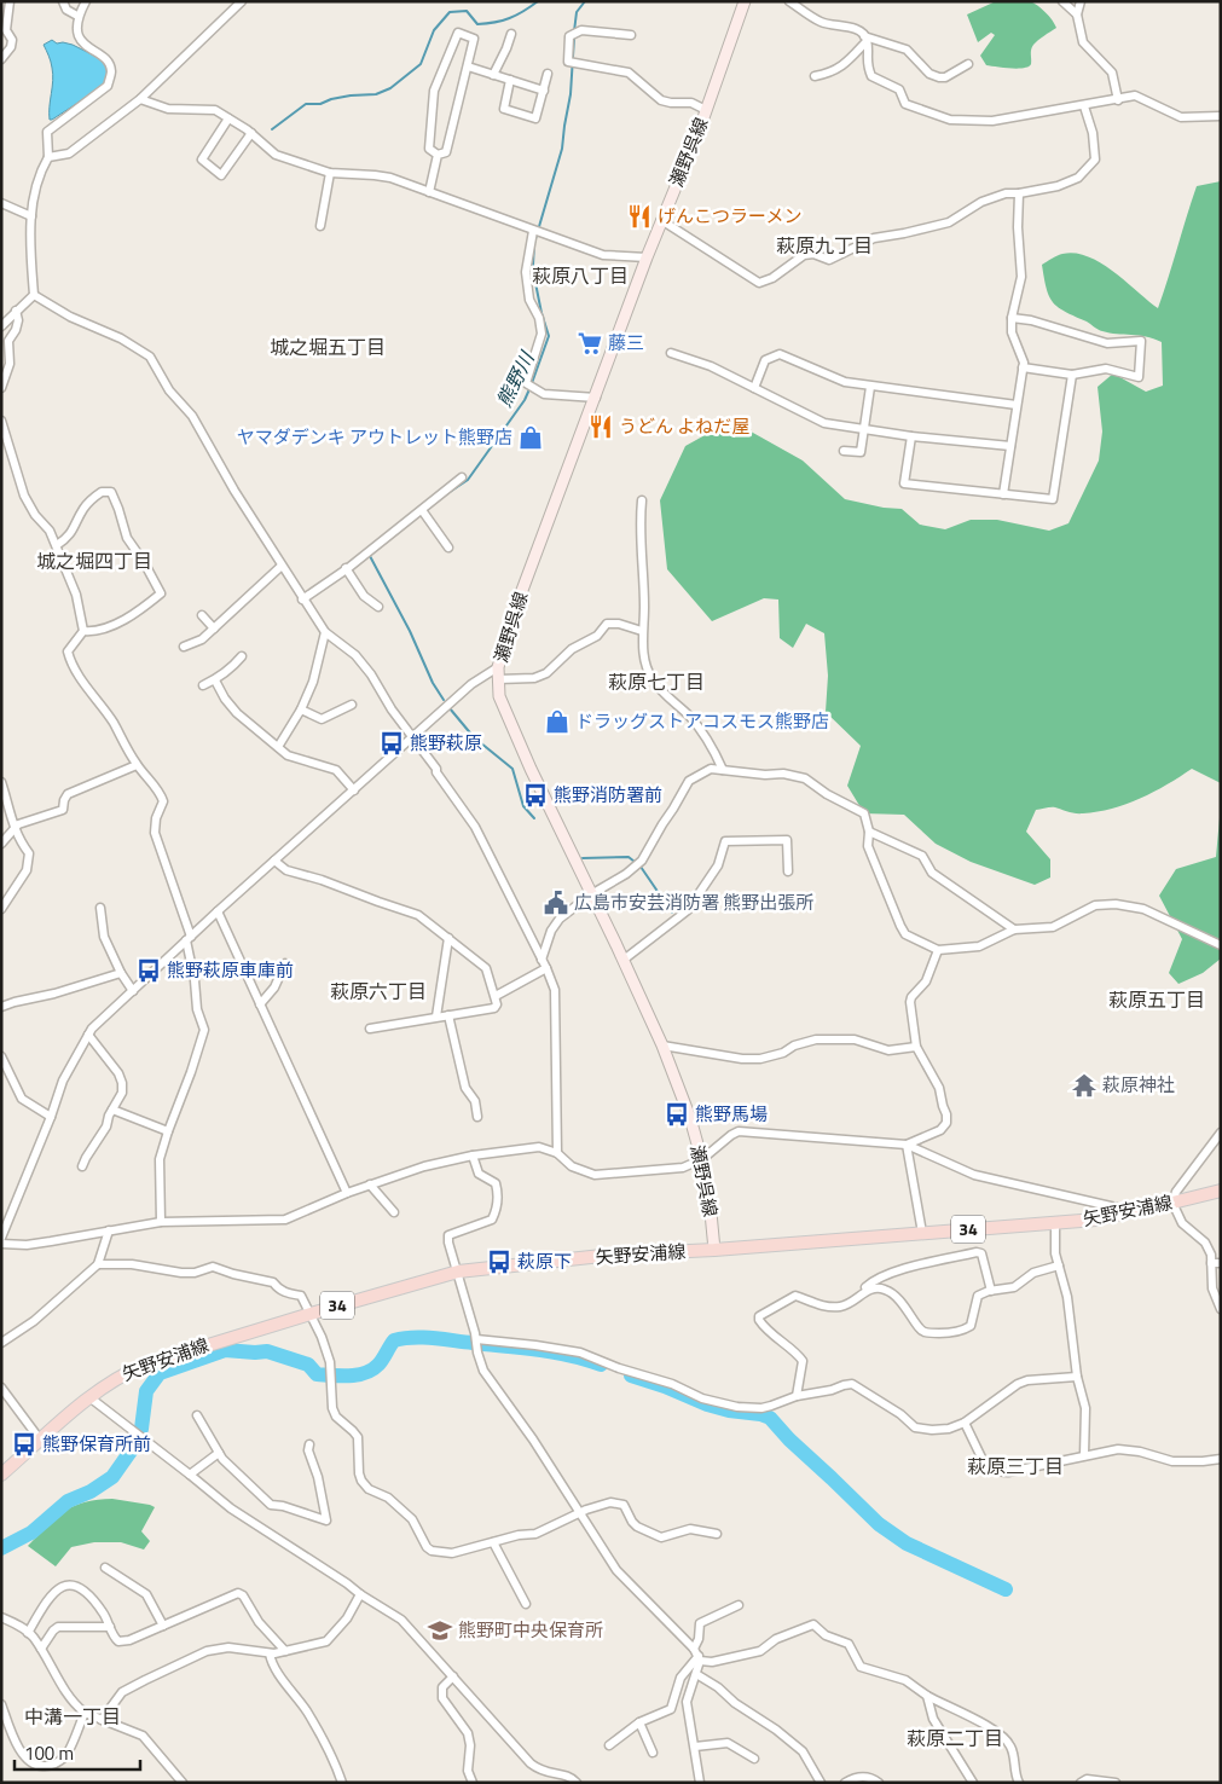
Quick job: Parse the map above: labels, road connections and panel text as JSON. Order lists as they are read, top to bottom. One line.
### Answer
{"streets":{"main road":["瀬野呉線","矢野安浦線","34"]},"crossings":[["瀬野呉線","矢野安浦線"]],"districts":["萩原九丁目","萩原八丁目","城之堀五丁目","城之堀四丁目","萩原七丁目","萩原六丁目","萩原五丁目","萩原三丁目","中溝一丁目","萩原二丁目"],"water":["熊野川"],"places":{"restaurant":["げんこつラーメン","うどん よねだ屋"],"supermarket":["藤三"],"shop":["ヤマダデンキ アウトレット熊野店","ドラッグストアコスモス熊野店"],"bus stop":["熊野萩原","熊野消防署前","熊野萩原車庫前","熊野馬場","萩原下","熊野保育所前"],"public building":["広島市安芸消防署 熊野出張所"],"temple":["萩原神社"],"school or university":["熊野町中央保育所"]},"scale_bar":"100 m"}
